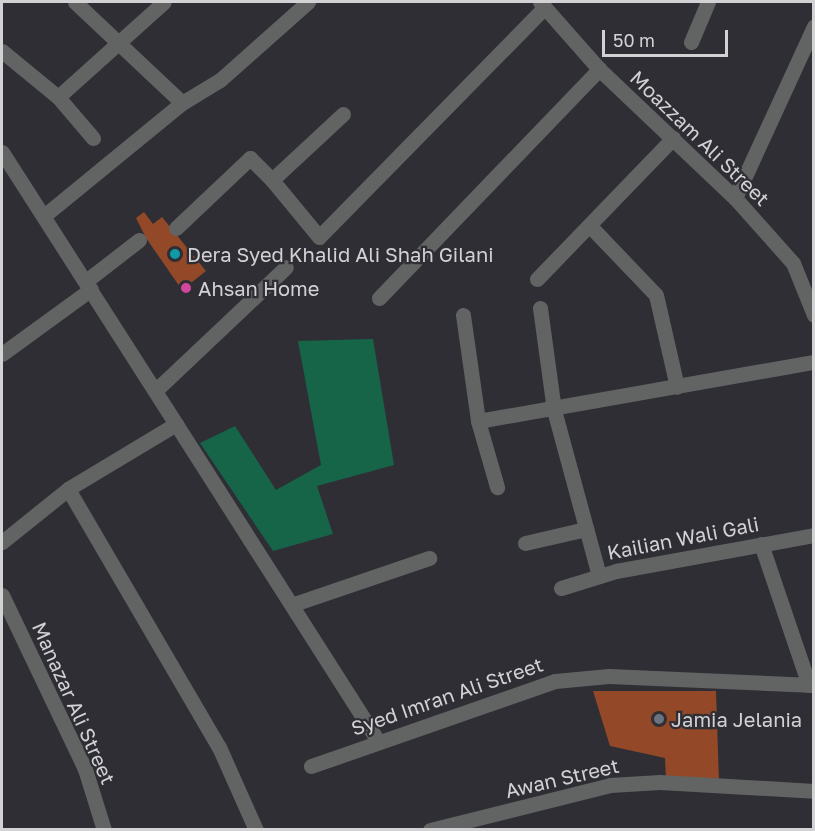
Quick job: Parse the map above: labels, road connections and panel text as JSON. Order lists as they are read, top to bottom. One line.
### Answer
{"streets":{"street":["Moazzam Ali Street","Kailian Wali Gali","Syed Imran Ali Street","Manazar Ali Street","Awan Street"]},"places":["Dera Syed Khalid Ali Shah Gilani","Ahsan Home","Jamia Jelania"],"scale_bar":"50 m"}
